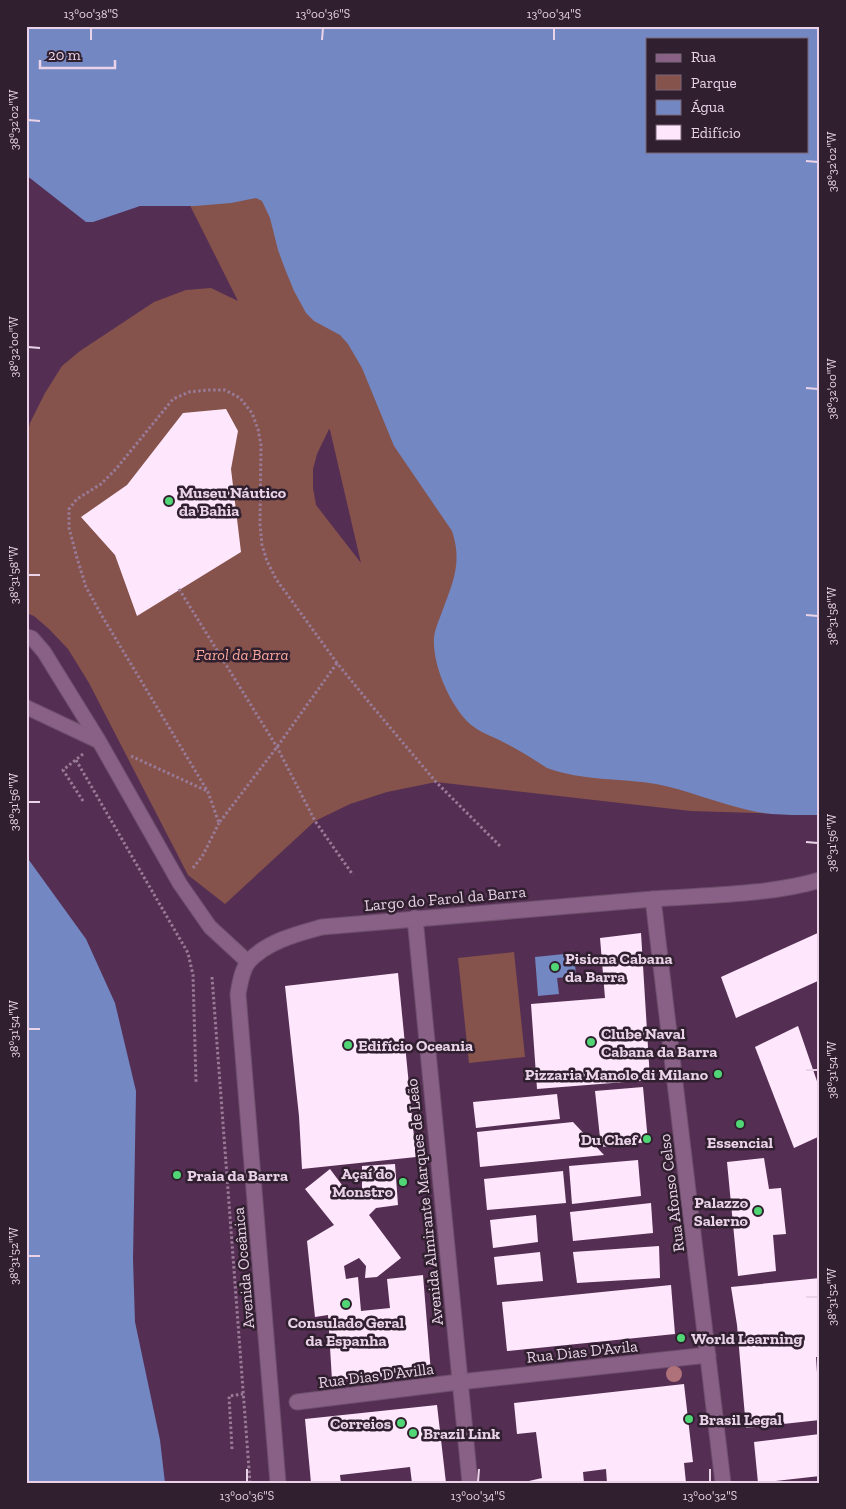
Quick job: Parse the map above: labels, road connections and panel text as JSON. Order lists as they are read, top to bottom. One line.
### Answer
{"streets":{"street":["Largo do Farol da Barra","Rua Afonso Celso","Avenida Almirante Marques de Leão","Avenida Oceânica","Rua Dias D'Avila","Rua Dias D'Avilla"]},"crossings":[["Largo do Farol da Barra","Rua Afonso Celso"],["Largo do Farol da Barra","Avenida Almirante Marques de Leão"],["Largo do Farol da Barra","Avenida Oceânica"],["Rua Afonso Celso","Rua Dias D'Avila"],["Avenida Almirante Marques de Leão","Rua Dias D'Avila"],["Avenida Almirante Marques de Leão","Rua Dias D'Avilla"],["Rua Dias D'Avila","Rua Dias D'Avilla"]],"parks":["Farol da Barra"],"places":["Museu Náutico da Bahia","Pisicna Cabana da Barra","Clube Naval Cabana da Barra","Edifício Oceania","Pizzaria Manolo di Milano","Essencial","Du Chef","Praia da Barra","Açaí do Monstro","Palazzo Salerno","Consulado Geral da Espanha","World Learning","Brasil Legal","Correios","Brazil Link"],"legend":["Rua","Parque","Água","Edifício"],"scale_bar":"20 m","coordinates":["13°00'38\"S","13°00'36\"S","13°00'34\"S","38°32'02\"W","38°32'00\"W","38°31'58\"W","38°31'56\"W","38°31'54\"W","38°31'52\"W","13°00'32\"S"]}
